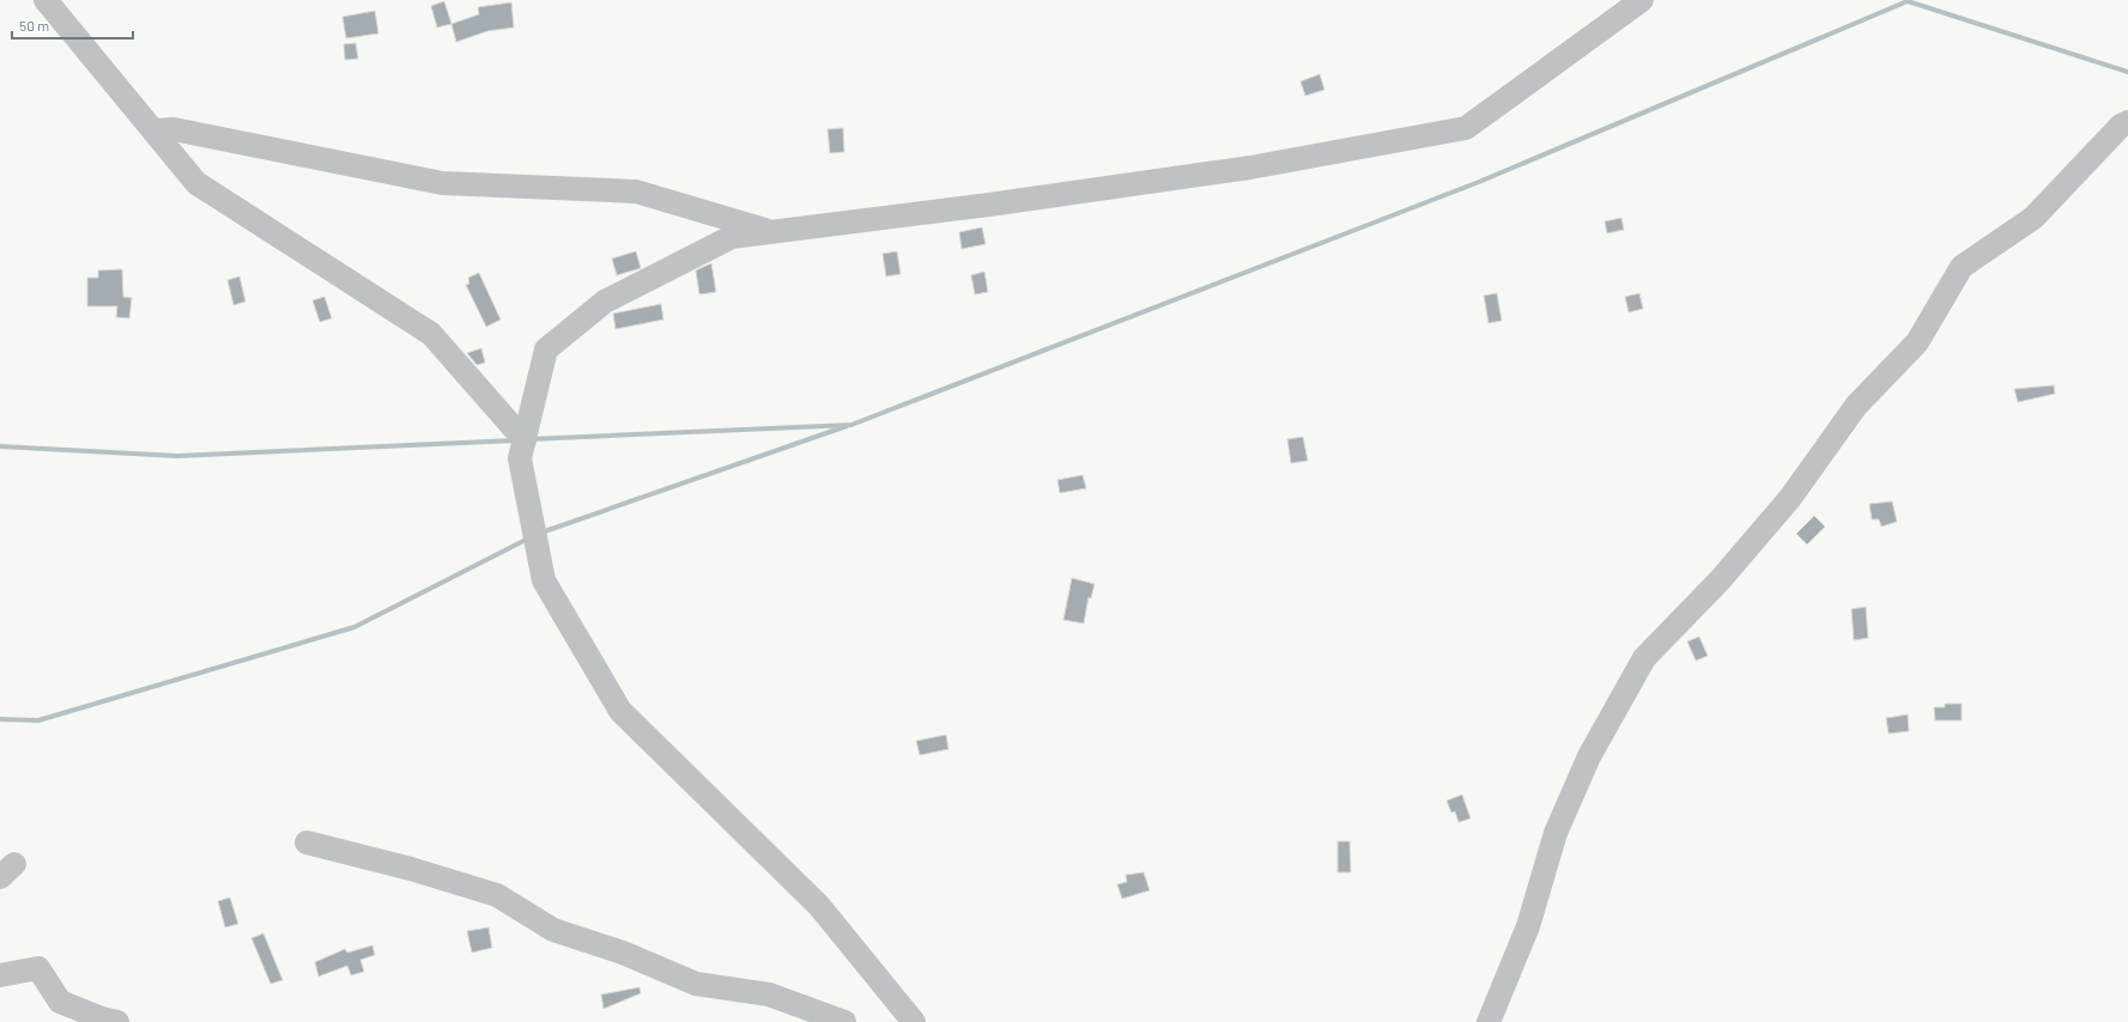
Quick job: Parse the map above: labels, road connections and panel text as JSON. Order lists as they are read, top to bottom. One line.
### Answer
{"scale_bar":"50 m"}
